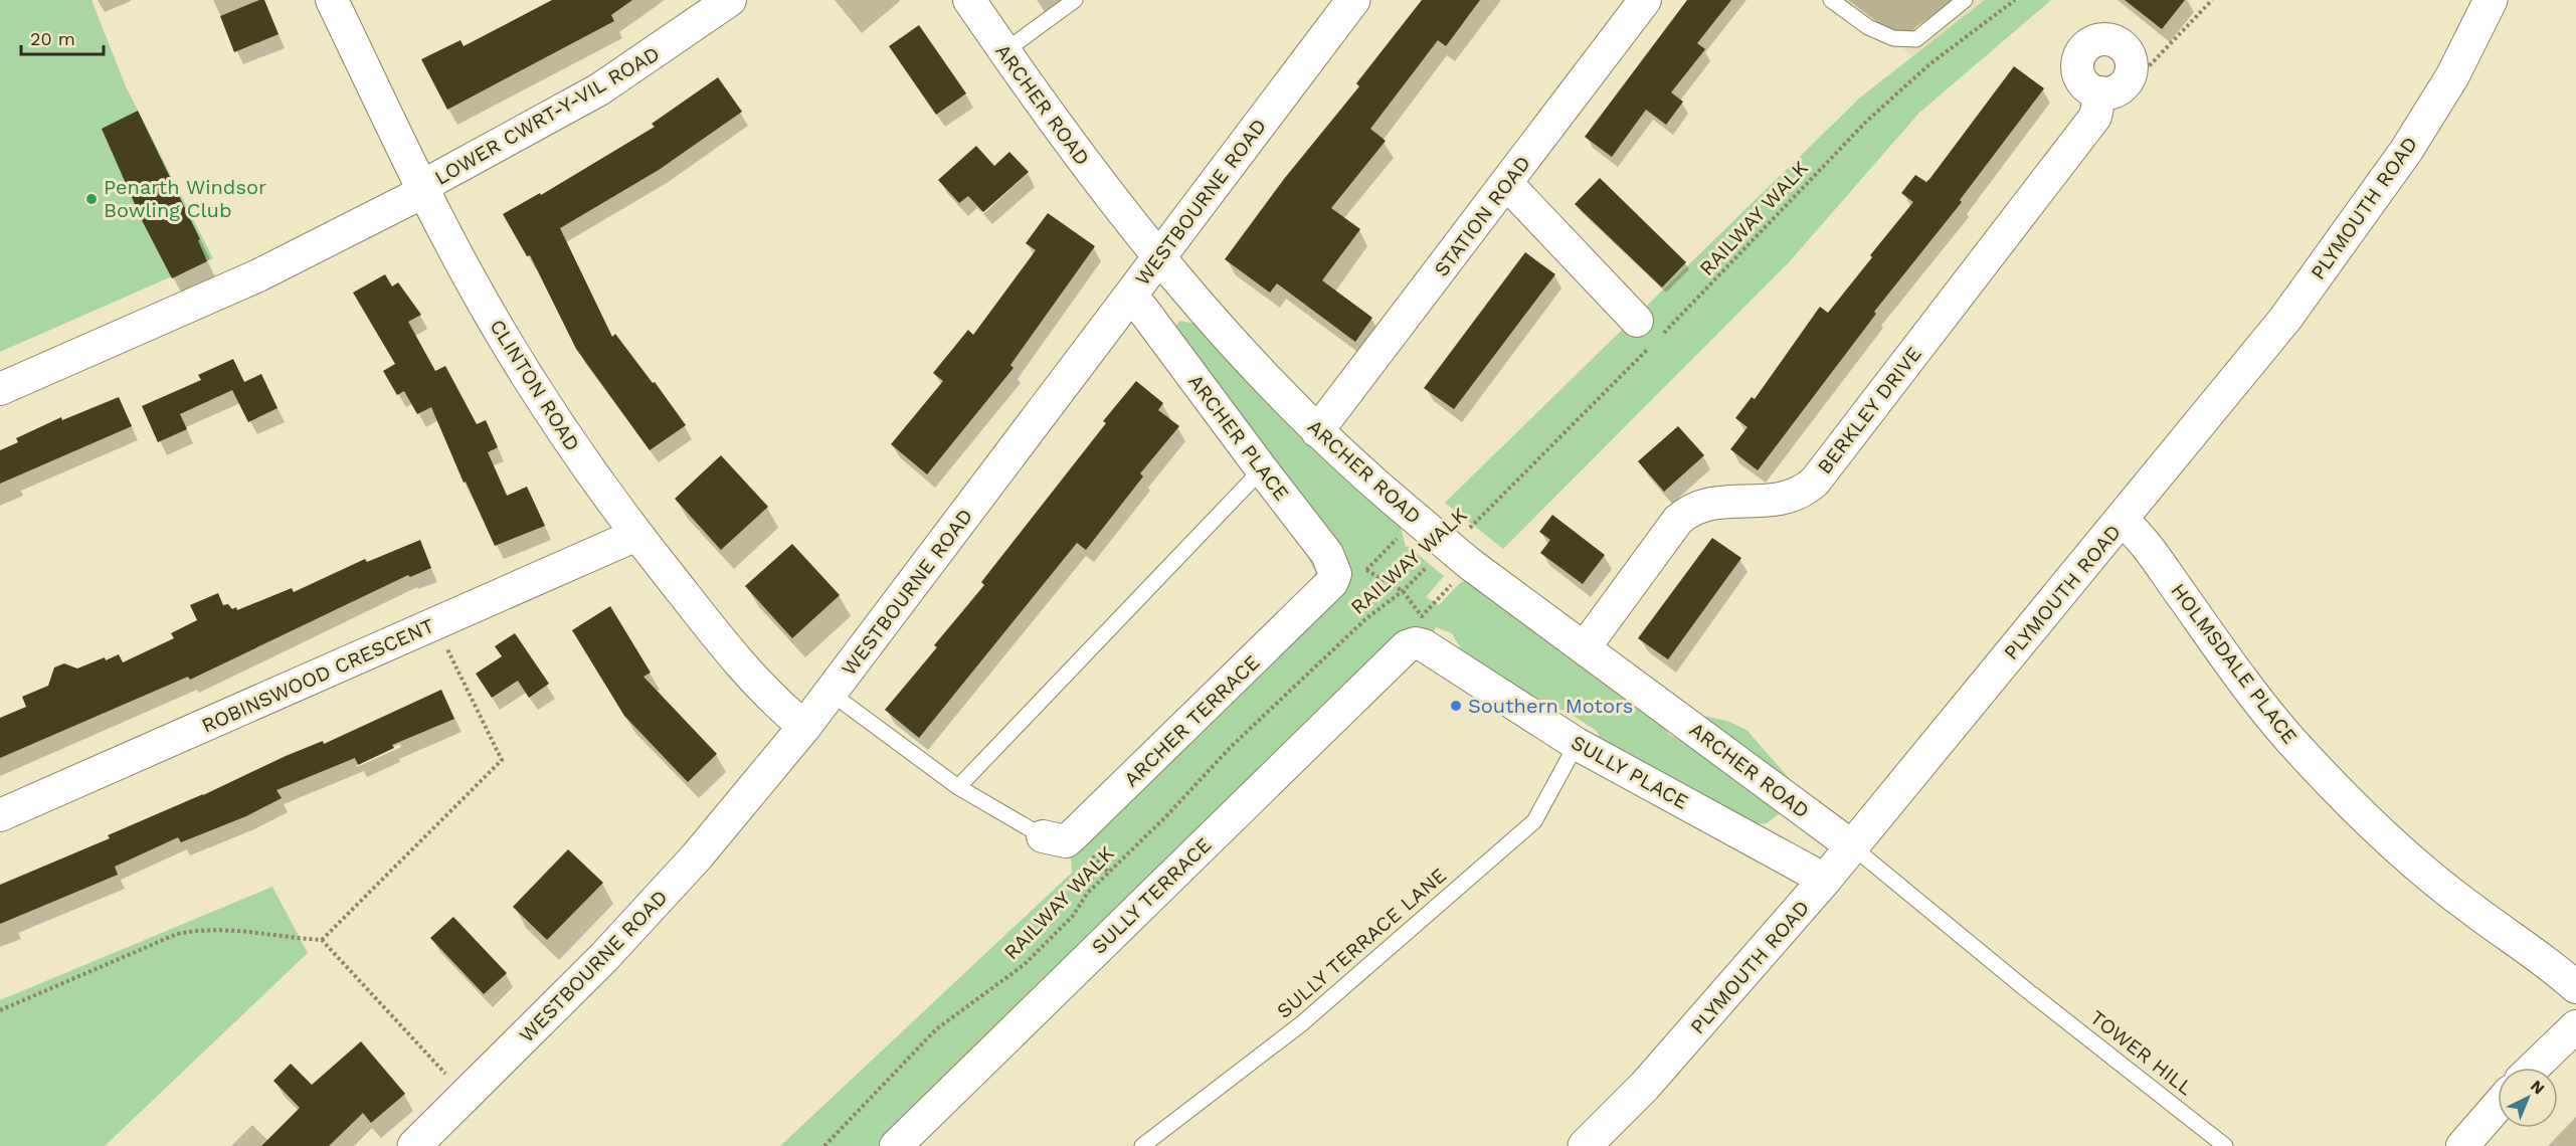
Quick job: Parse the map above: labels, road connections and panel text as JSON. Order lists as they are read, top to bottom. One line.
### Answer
{"streets":{"street":["ARCHER ROAD","LOWER CWRT-Y-VIL ROAD","WESTBOURNE ROAD","PLYMOUTH ROAD","STATION ROAD","CLINTON ROAD","BERKLEY DRIVE","ARCHER PLACE","HOLMSDALE PLACE","ROBINSWOOD CRESCENT","ARCHER TERRACE","SULLY PLACE","SULLY TERRACE"],"lane":["SULLY TERRACE LANE","TOWER HILL"],"path":["RAILWAY WALK"]},"crossings":[["ARCHER ROAD","WESTBOURNE ROAD"],["ARCHER ROAD","PLYMOUTH ROAD"],["ARCHER ROAD","STATION ROAD"],["ARCHER ROAD","BERKLEY DRIVE"],["ARCHER ROAD","TOWER HILL"],["LOWER CWRT-Y-VIL ROAD","CLINTON ROAD"],["WESTBOURNE ROAD","CLINTON ROAD"],["WESTBOURNE ROAD","ARCHER PLACE"],["PLYMOUTH ROAD","HOLMSDALE PLACE"],["PLYMOUTH ROAD","SULLY PLACE"],["PLYMOUTH ROAD","TOWER HILL"],["CLINTON ROAD","ROBINSWOOD CRESCENT"],["ARCHER PLACE","ARCHER TERRACE"],["SULLY PLACE","SULLY TERRACE"],["SULLY PLACE","SULLY TERRACE LANE"]],"places":["Penarth Windsor Bowling Club","Southern Motors"],"scale_bar":"20 m","north":"top right"}
